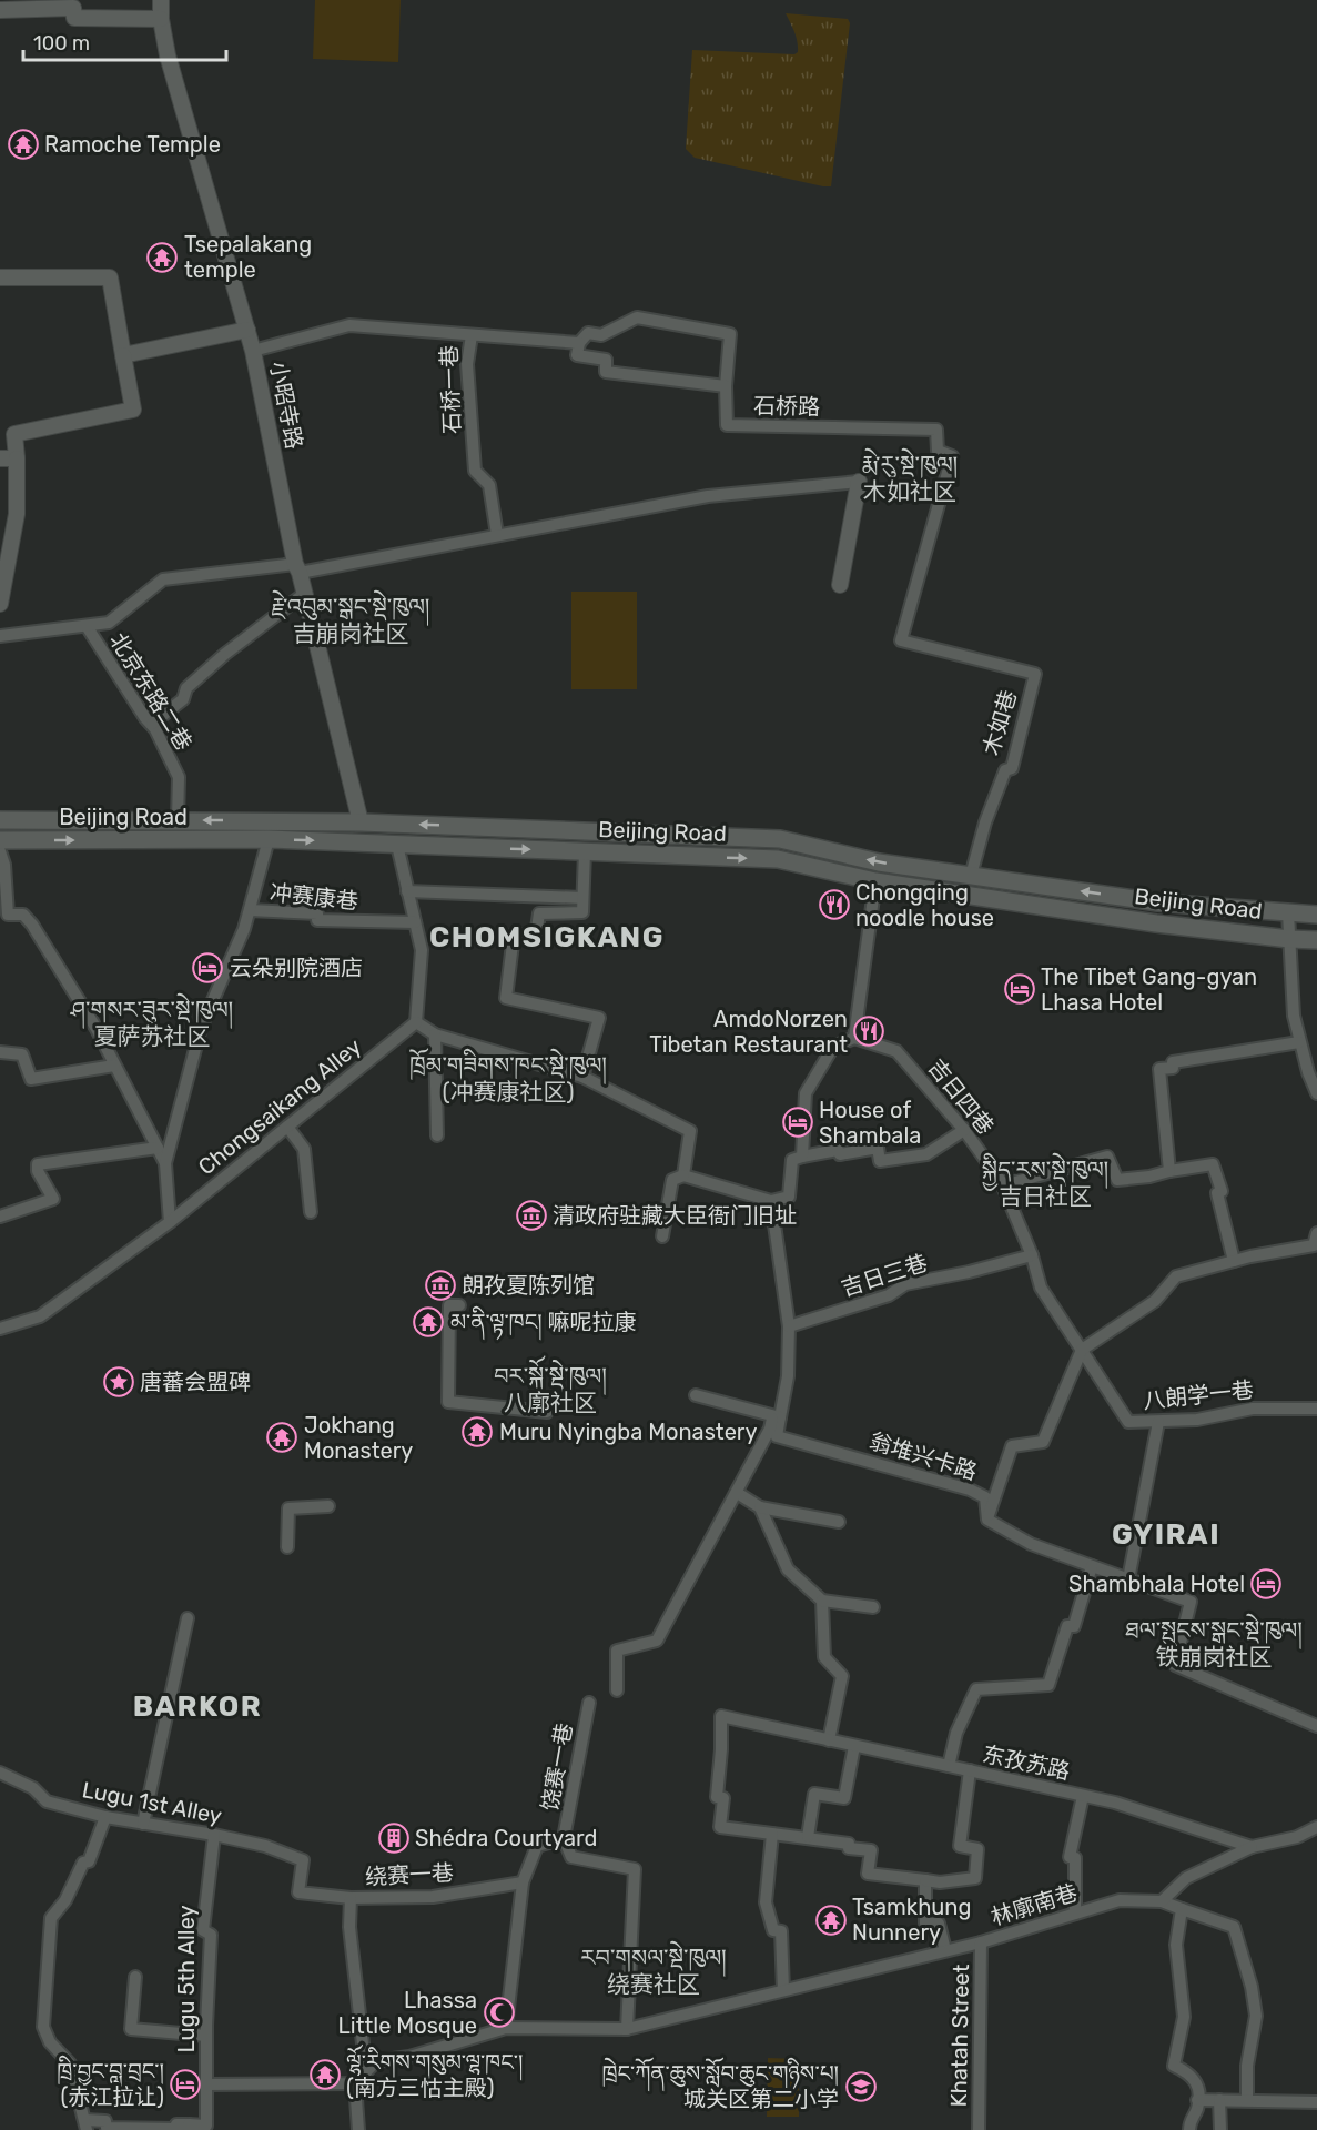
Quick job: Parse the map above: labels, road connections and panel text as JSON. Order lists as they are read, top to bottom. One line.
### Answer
{"streets":{"main road":["Beijing Road"],"street":["石桥一巷","小昭寺路","石桥路","北京东路二巷","木如巷","冲赛康巷","吉日四巷","Chongsaikang Alley","吉日三巷","八朗学一巷","翁堆兴卡路","东孜苏路","饶赛一巷","Lugu 1st Alley","绕赛一巷","林廓南巷","Lugu 5th Alley","Khatah Street"]},"crossings":[["石桥一巷","小昭寺路"],["小昭寺路","北京东路二巷"],["小昭寺路","Beijing Road"],["石桥路","木如巷"],["北京东路二巷","Beijing Road"],["木如巷","Beijing Road"],["吉日四巷","吉日三巷"],["吉日四巷","八朗学一巷"],["Lugu 1st Alley","绕赛一巷"],["Lugu 1st Alley","Lugu 5th Alley"],["林廓南巷","Khatah Street"]],"districts":["རྨེ་རུ་སྡེ་ཁུལ། 木如社区","རྗེ་འབུམ་སྒང་སྡེ་ཁུལ། 吉崩岗社区","CHOMSIGKANG","ཤ་གསར་ཟུར་སྡེ་ཁུལ། 夏萨苏社区","ཁྲོམ་གཟིགས་ཁང་སྡེ་ཁུལ། (冲赛康社区)","སྐྱིད་རས་སྡེ་ཁུལ། 吉日社区","བར་སྐོ་སྡེ་ཁུལ། 八廓社区","GYIRAI","ཐལ་སྤུངས་སྒང་སྡེ་ཁུལ། 铁崩岗社区","BARKOR","རབ་གསལ་སྡེ་ཁུལ། 绕赛社区"],"places":{"temple":["Ramoche Temple","Tsepalakang temple","མ་ནི་ལྟ་ཁང། 嘛呢拉康","Muru Nyingba Monastery","Jokhang Monastery","Tsamkhung Nunnery","ལྷོ་རིགས་གསུམ་ལྷ་ཁང་། (南方三怙主殿)"],"restaurant":["Chongqing noodle house","AmdoNorzen Tibetan Restaurant"],"hotel":["云朵别院酒店","The Tibet Gang-gyan Lhasa Hotel","House of Shambala","Shambhala Hotel","ཁྲི་བྱང་བླ་བྲང་། (赤江拉让)"],"museum":["清政府驻藏大臣衙门旧址","朗孜夏陈列馆"],"place":["唐蕃会盟碑"],"building":["Shédra Courtyard"],"mosque":["Lhassa Little Mosque"],"school or university":["ཁྲེང་ཀོན་ཆུས་སློབ་ཆུང་གཉིས་པ། 城关区第二小学"]},"scale_bar":"100 m"}
